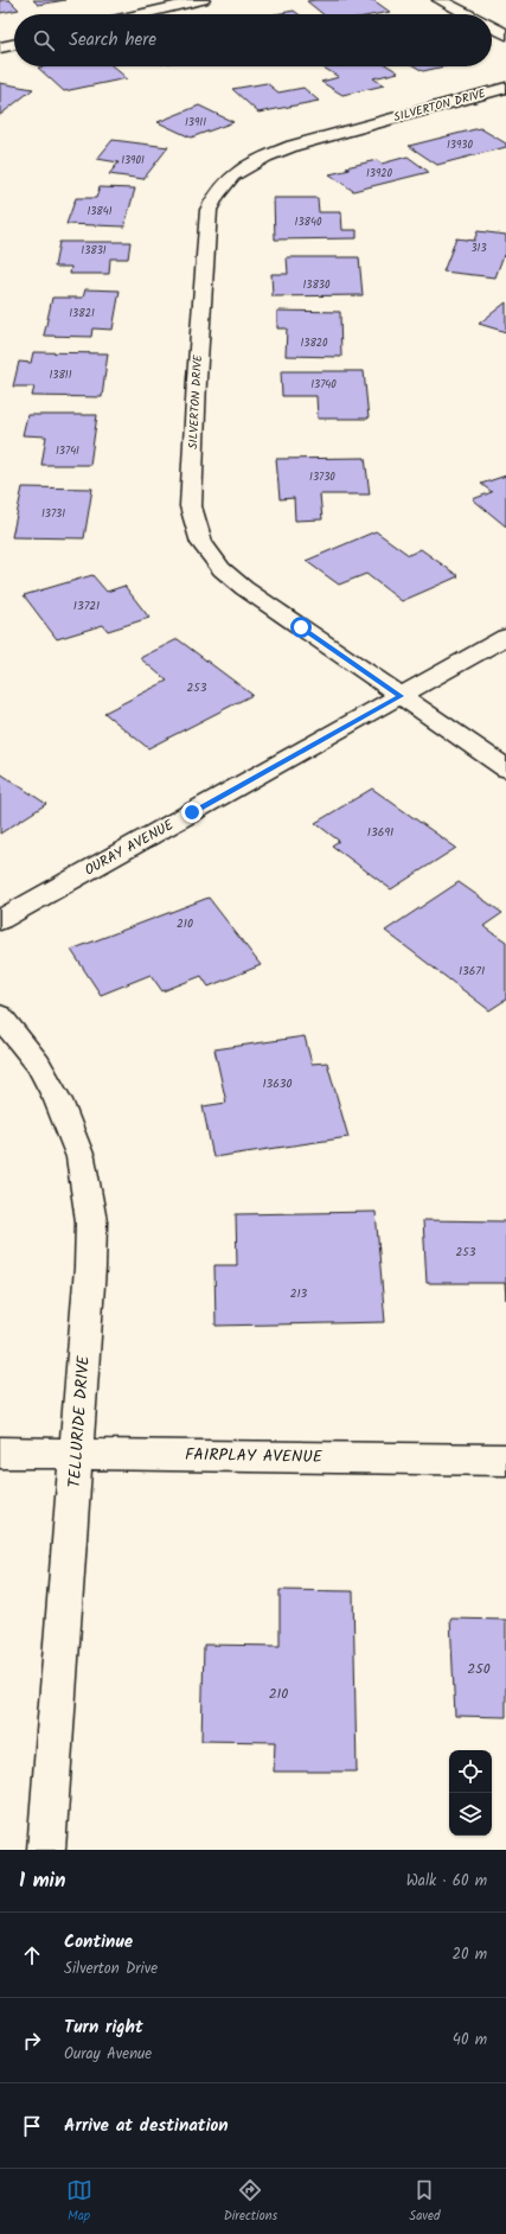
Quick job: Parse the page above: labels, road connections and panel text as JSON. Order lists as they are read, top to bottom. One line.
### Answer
{"streets":{"street":["SILVERTON DRIVE","OURAY AVENUE","TELLURIDE DRIVE","FAIRPLAY AVENUE"]},"crossings":[["SILVERTON DRIVE","OURAY AVENUE"],["TELLURIDE DRIVE","FAIRPLAY AVENUE"]],"house_numbers":["13911","13930","13901","13920","13841","13840","313","13831","13830","13821","13820","13811","13740","13741","13730","13731","13721","253","13691","210","13671","13630","253","213","250","210"],"page":{"search":"Search here","heading":["1 min","Walk · 60 m"],"list":[["Continue","Silverton Drive","20 m"],["Turn right","Ouray Avenue","40 m"],"Arrive at destination"],"nav":["Map","Directions","Saved"]}}
